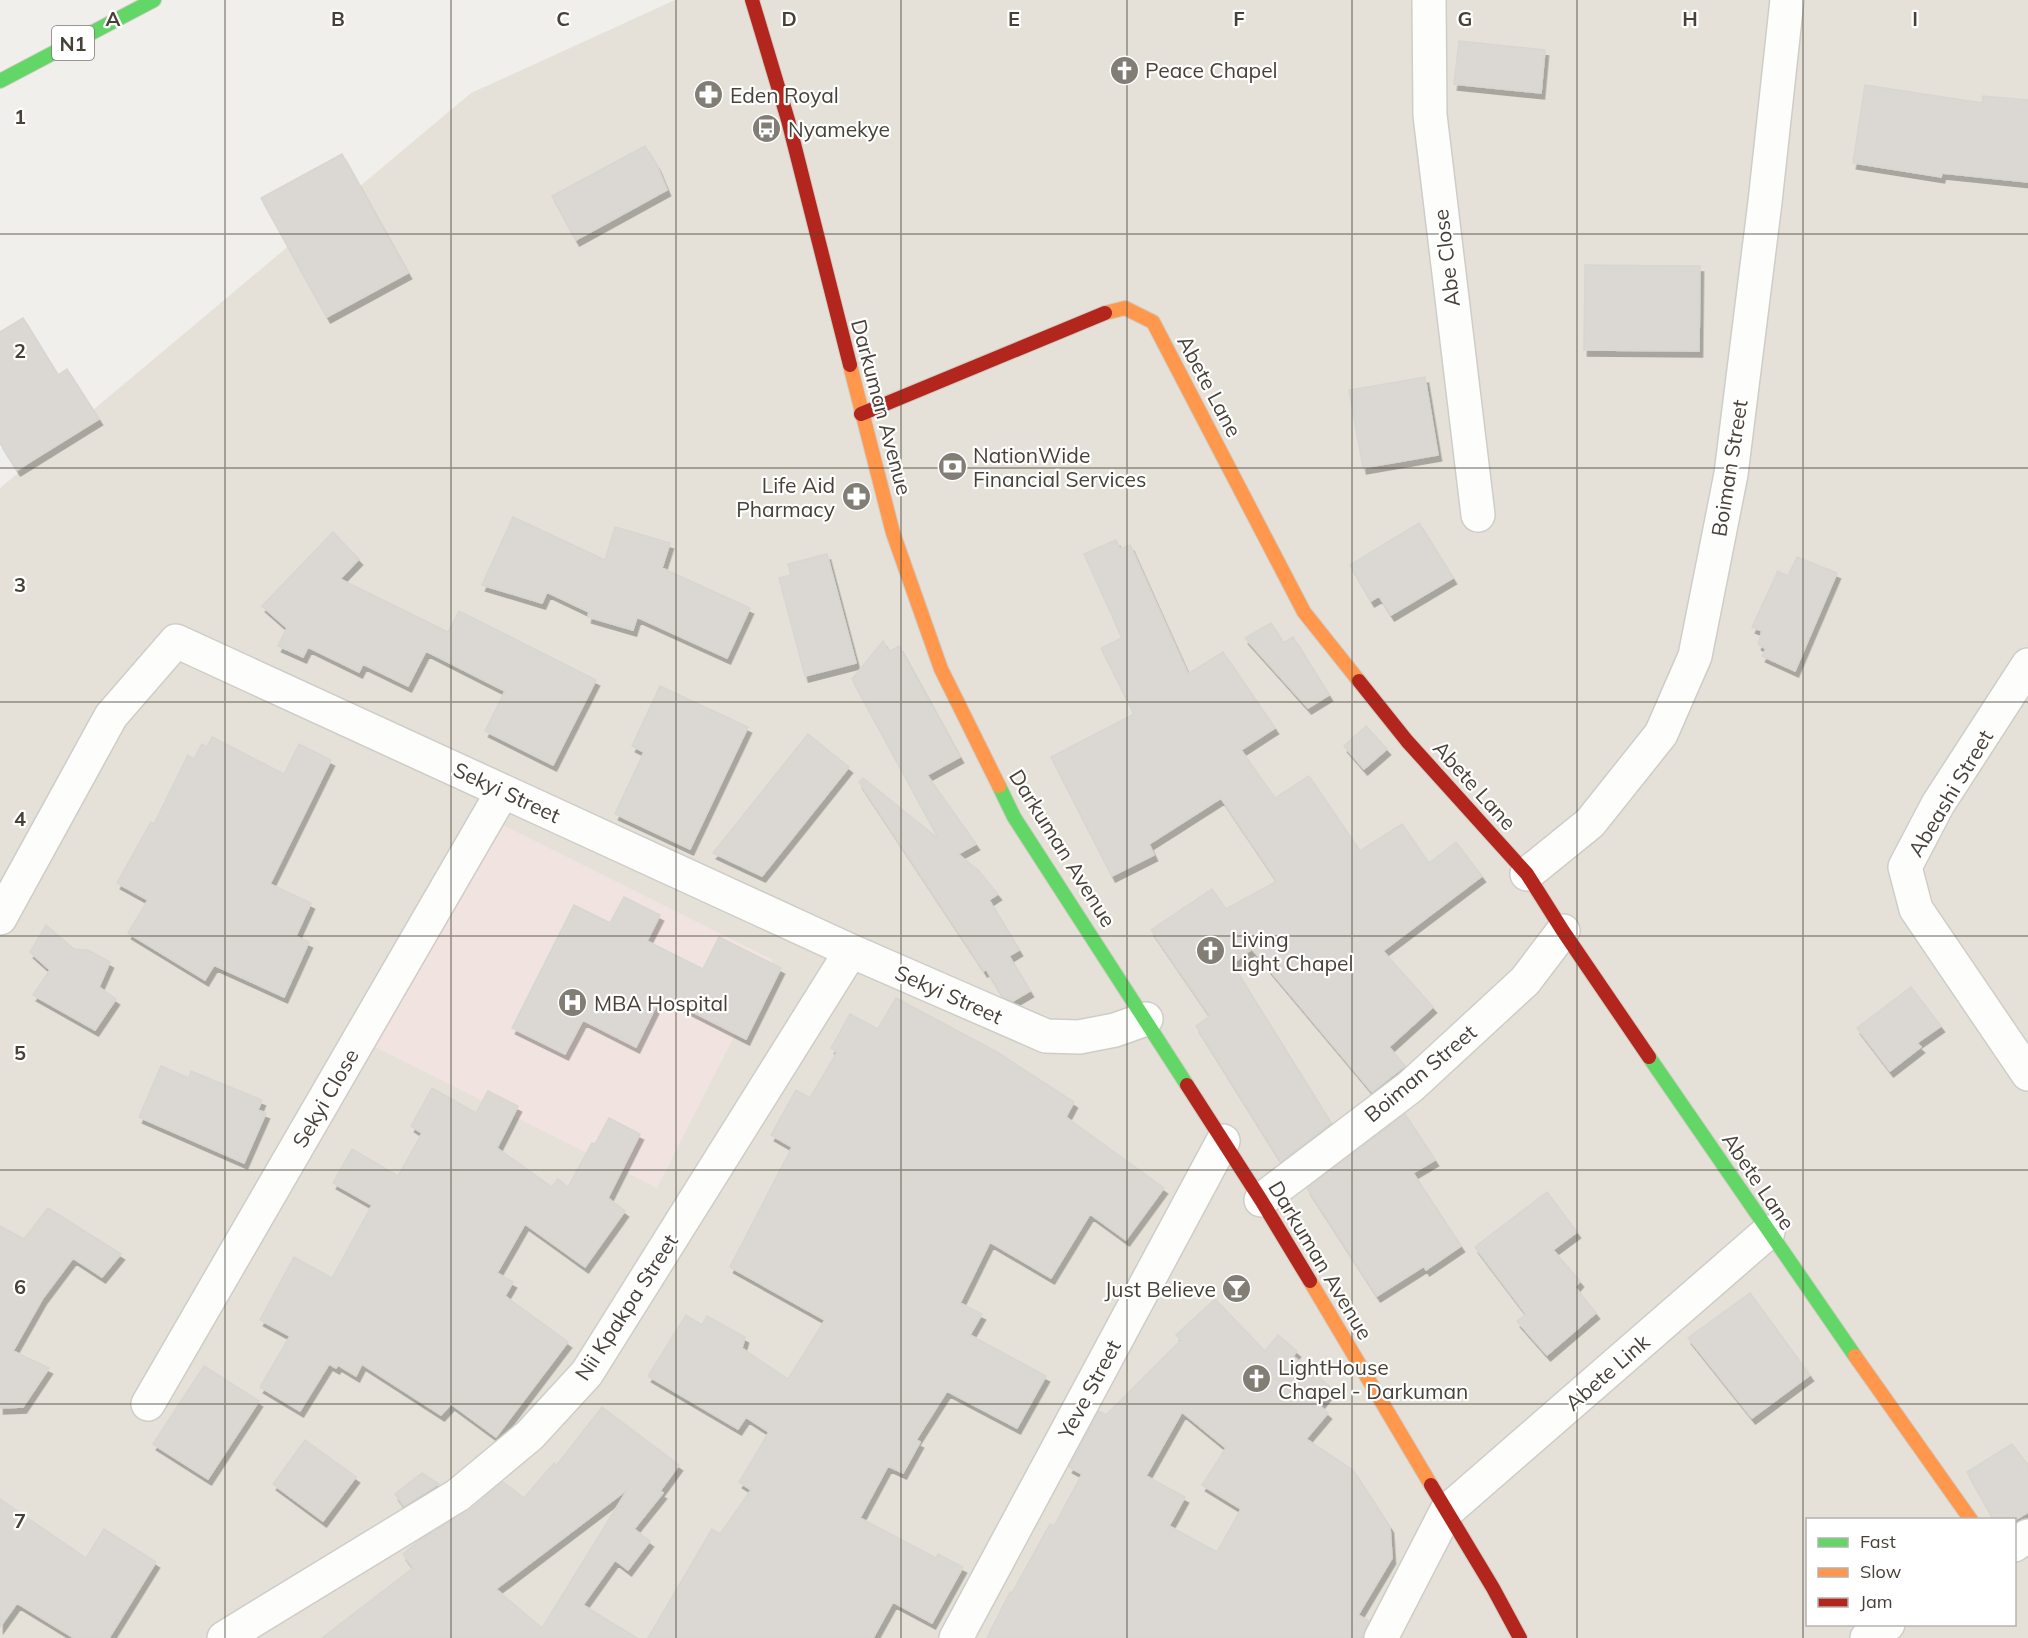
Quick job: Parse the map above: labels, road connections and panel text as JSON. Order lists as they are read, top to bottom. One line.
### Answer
{"streets":{"main road":["N1","Abete Lane","Darkuman Avenue"],"street":["Abe Close","Boiman Street","Sekyi Street","Abeashi Street","Sekyi Close","Nii Kpakpa Street","Abete Link","Yeve Street"]},"crossings":[["Abete Lane","Darkuman Avenue"],["Abete Lane","Boiman Street"],["Abete Lane","Abete Link"],["Darkuman Avenue","Boiman Street"],["Darkuman Avenue","Sekyi Street"],["Darkuman Avenue","Abete Link"],["Darkuman Avenue","Yeve Street"],["Sekyi Street","Sekyi Close"],["Sekyi Street","Nii Kpakpa Street"]],"places":{"church":["Peace Chapel","Living Light Chapel","LightHouse Chapel - Darkuman"],"pharmacy":["Eden Royal","Life Aid Pharmacy"],"bus stop":["Nyamekye"],"bank":["NationWide Financial Services"],"hospital":["MBA Hospital"],"bar":["Just Believe"]},"legend":["Fast","Slow","Jam"],"grid":{"columns":["A","B","C","D","E","F","G","H","I"],"rows":["1","2","3","4","5","6","7"]}}
